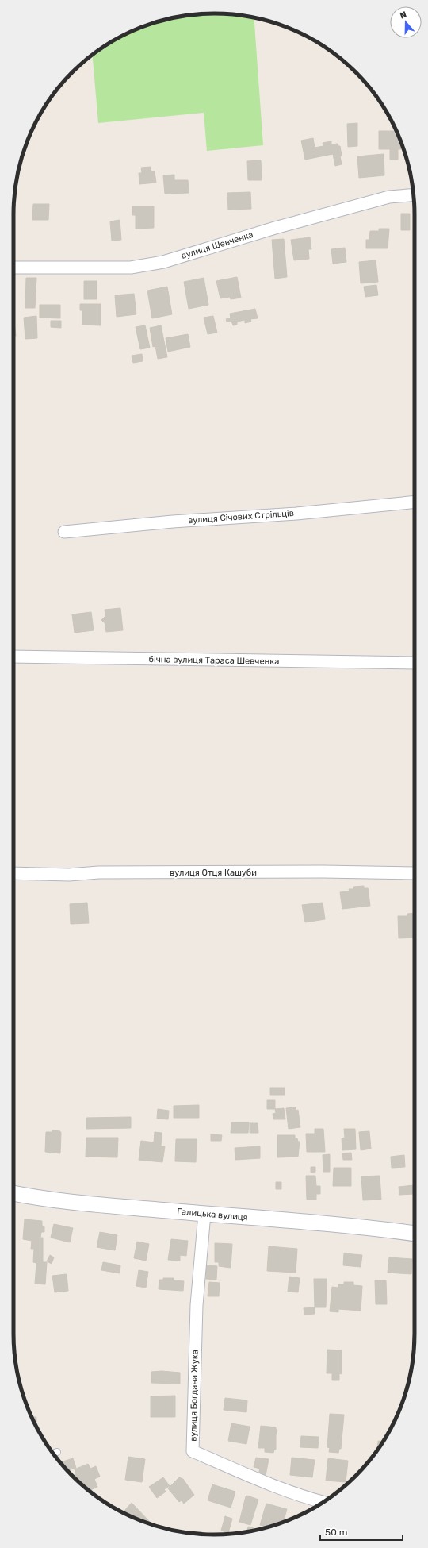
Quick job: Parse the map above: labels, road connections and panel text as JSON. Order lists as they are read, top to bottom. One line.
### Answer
{"streets":{"street":["вулиця Шевченка","вулиця Січових Стрільців","бічна вулиця Тараса Шевченка","вулиця Отця Кашуби","Галицька вулиця","вулиця Богдана Жука"]},"crossings":[["Галицька вулиця","вулиця Богдана Жука"]],"scale_bar":"50 m","north":"top"}
